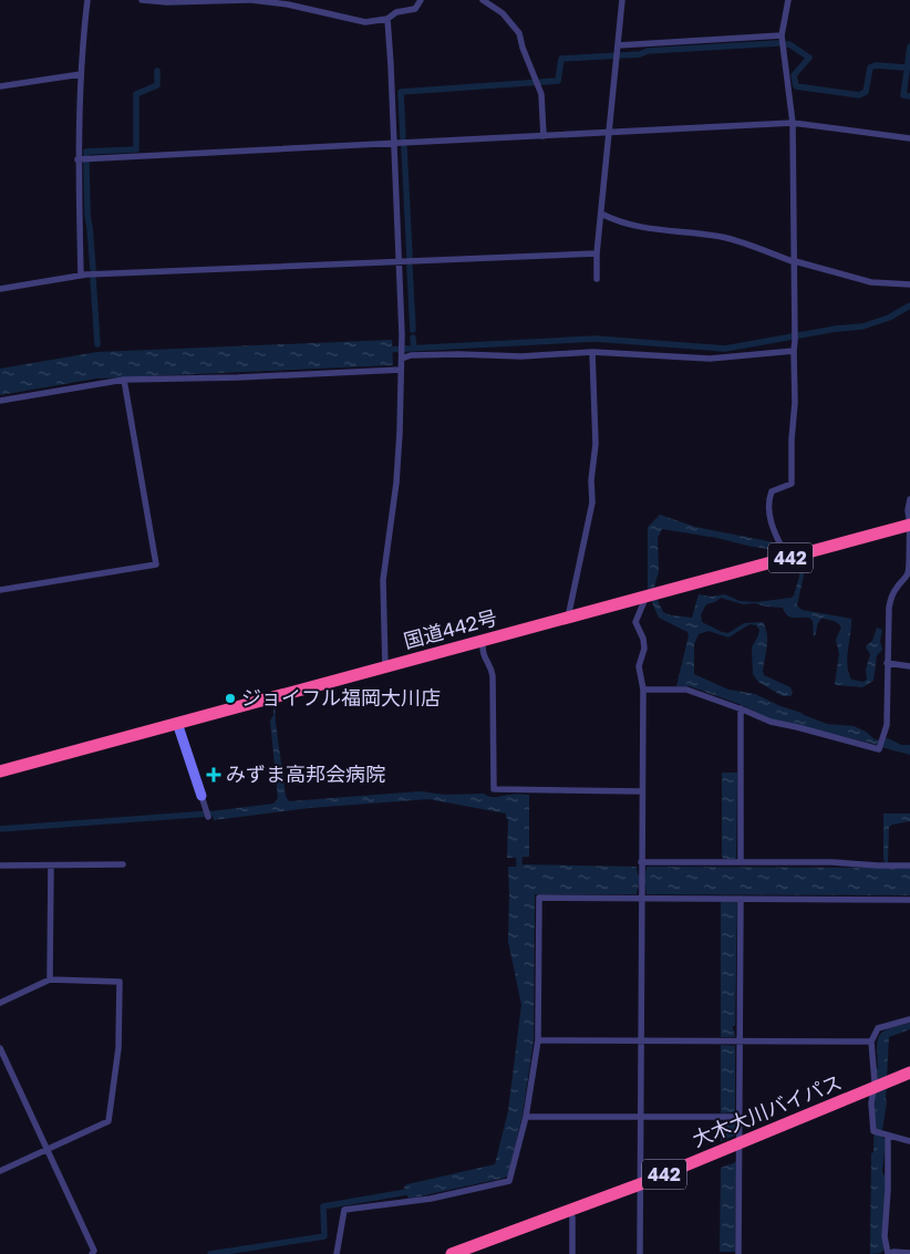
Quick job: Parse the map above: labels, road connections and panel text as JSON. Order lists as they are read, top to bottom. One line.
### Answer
{"streets":{"highway":["442","国道442号","大木大川バイパス"]},"places":{"other":["ジョイフル福岡大川店"],"health":["みずま高邦会病院"]}}
